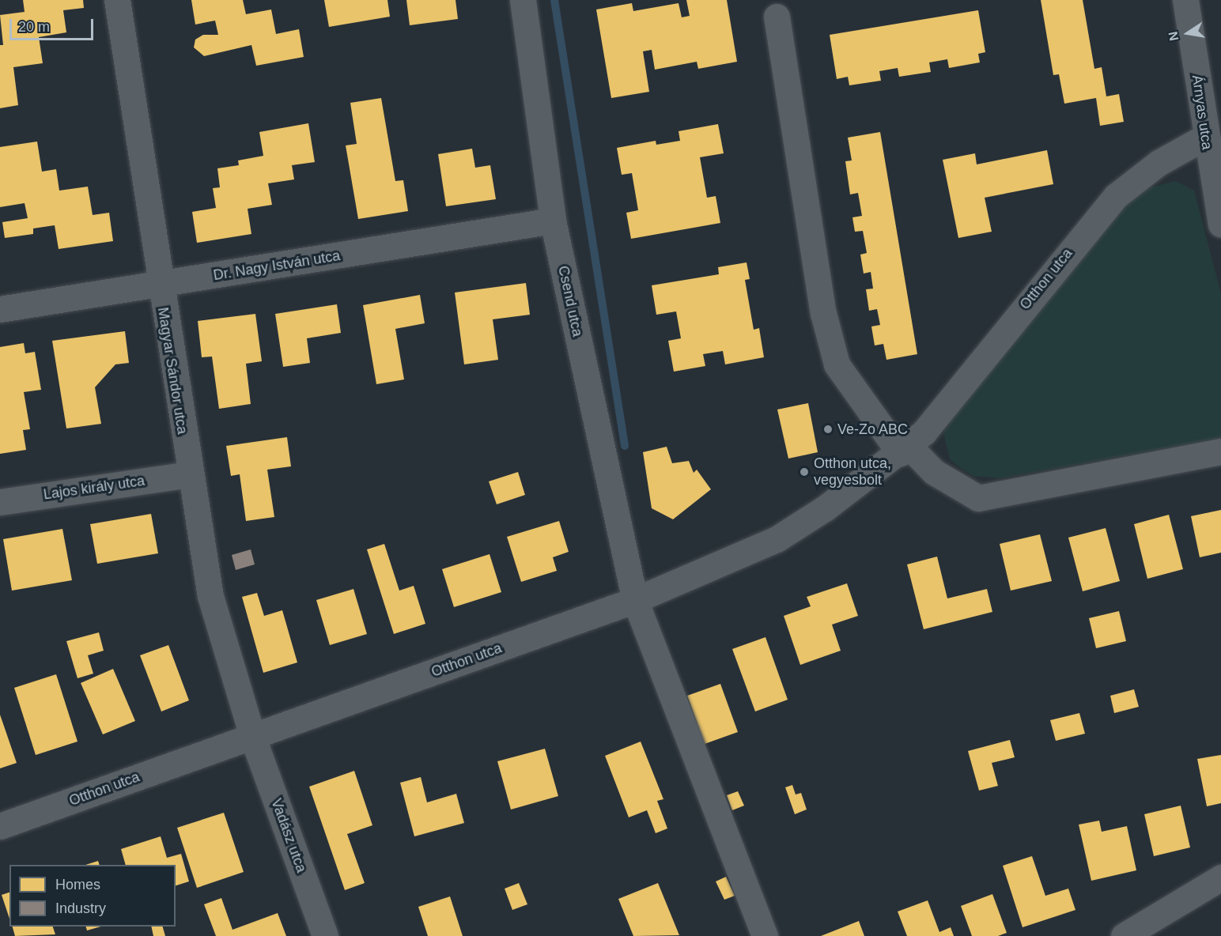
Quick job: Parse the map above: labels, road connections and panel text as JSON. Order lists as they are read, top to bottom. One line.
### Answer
{"streets":{"street":["Árnyas utca","Dr. Nagy István utca","Otthon utca","Csend utca","Magyar Sándor utca","Lajos király utca","Vadász utca"]},"crossings":[["Árnyas utca","Otthon utca"],["Dr. Nagy István utca","Csend utca"],["Dr. Nagy István utca","Magyar Sándor utca"],["Otthon utca","Csend utca"],["Otthon utca","Magyar Sándor utca"],["Otthon utca","Vadász utca"],["Magyar Sándor utca","Lajos király utca"],["Magyar Sándor utca","Vadász utca"]],"places":["Ve-Zo ABC","Otthon utca, vegyesbolt"],"legend":["Homes","Industry"],"scale_bar":"20 m","north":"left"}
